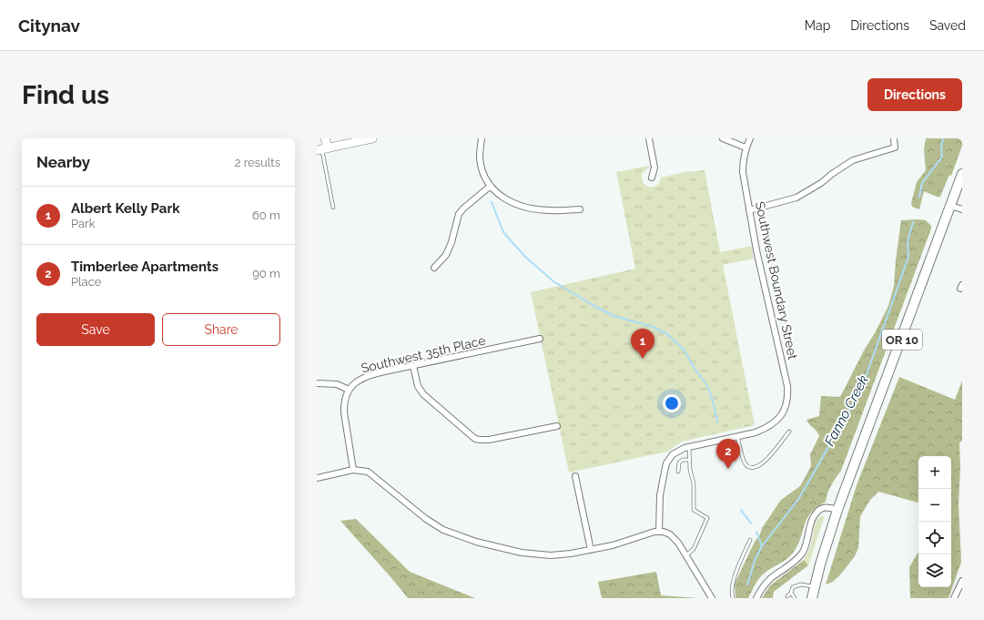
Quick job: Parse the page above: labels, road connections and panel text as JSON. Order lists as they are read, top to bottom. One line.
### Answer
{"streets":{"main road":["OR 10"],"street":["Southwest Boundary Street","Southwest 35th Place"]},"water":["Fanno Creek"],"page":{"header":"Citynav","nav":["Map","Directions","Saved"],"buttons":["Directions",["Save","Share"]],"title":"Find us","heading":["Nearby","2 results"],"list":[{"mark":"1","name":"Albert Kelly Park","note":"Park","value":"60 m"},{"mark":"2","name":"Timberlee Apartments","note":"Place","value":"90 m"}],"pins":["1","2"],"map_buttons":["+","−"]}}
